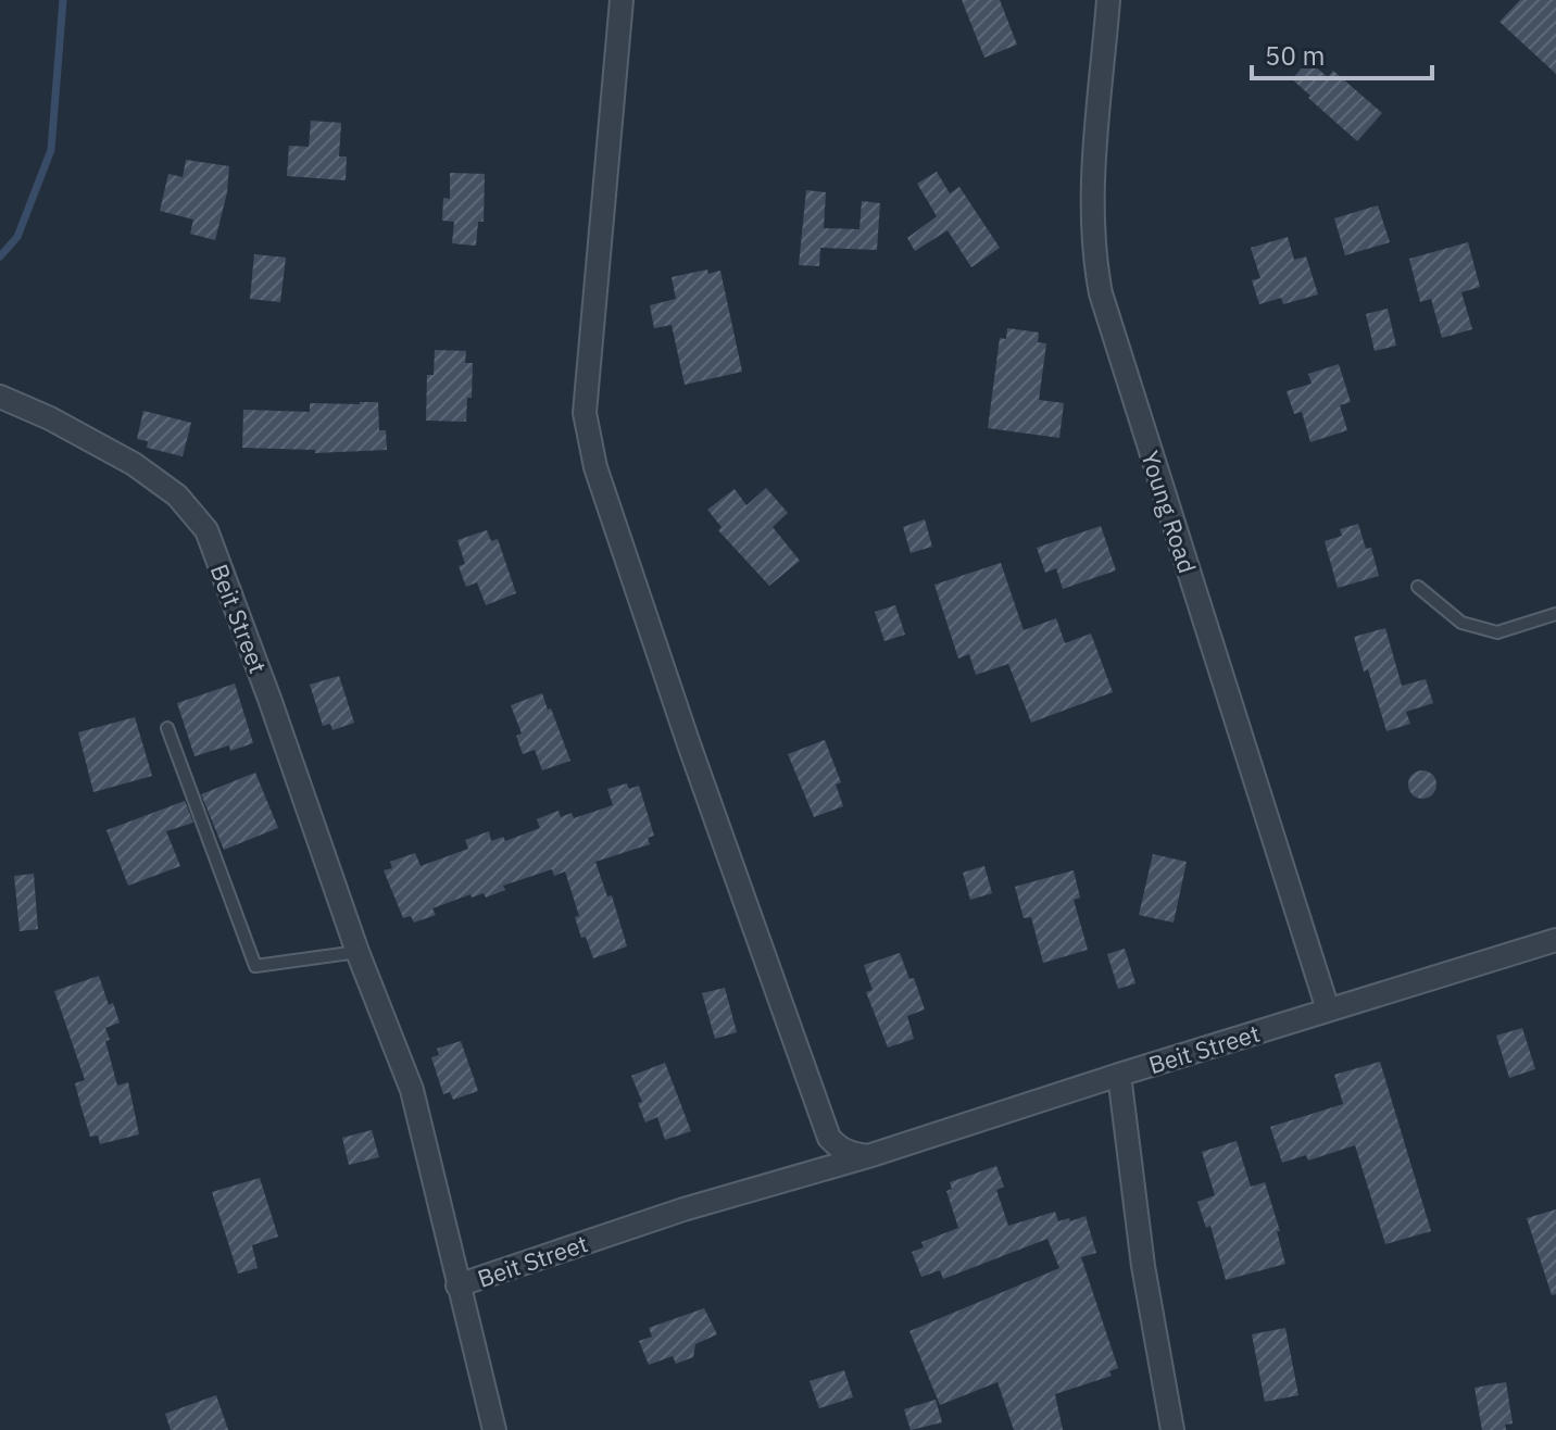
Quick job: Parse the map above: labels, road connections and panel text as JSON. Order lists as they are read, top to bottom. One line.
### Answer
{"streets":{"street":["Young Road","Beit Street"]},"crossings":[["Young Road","Beit Street"]],"scale_bar":"50 m"}
